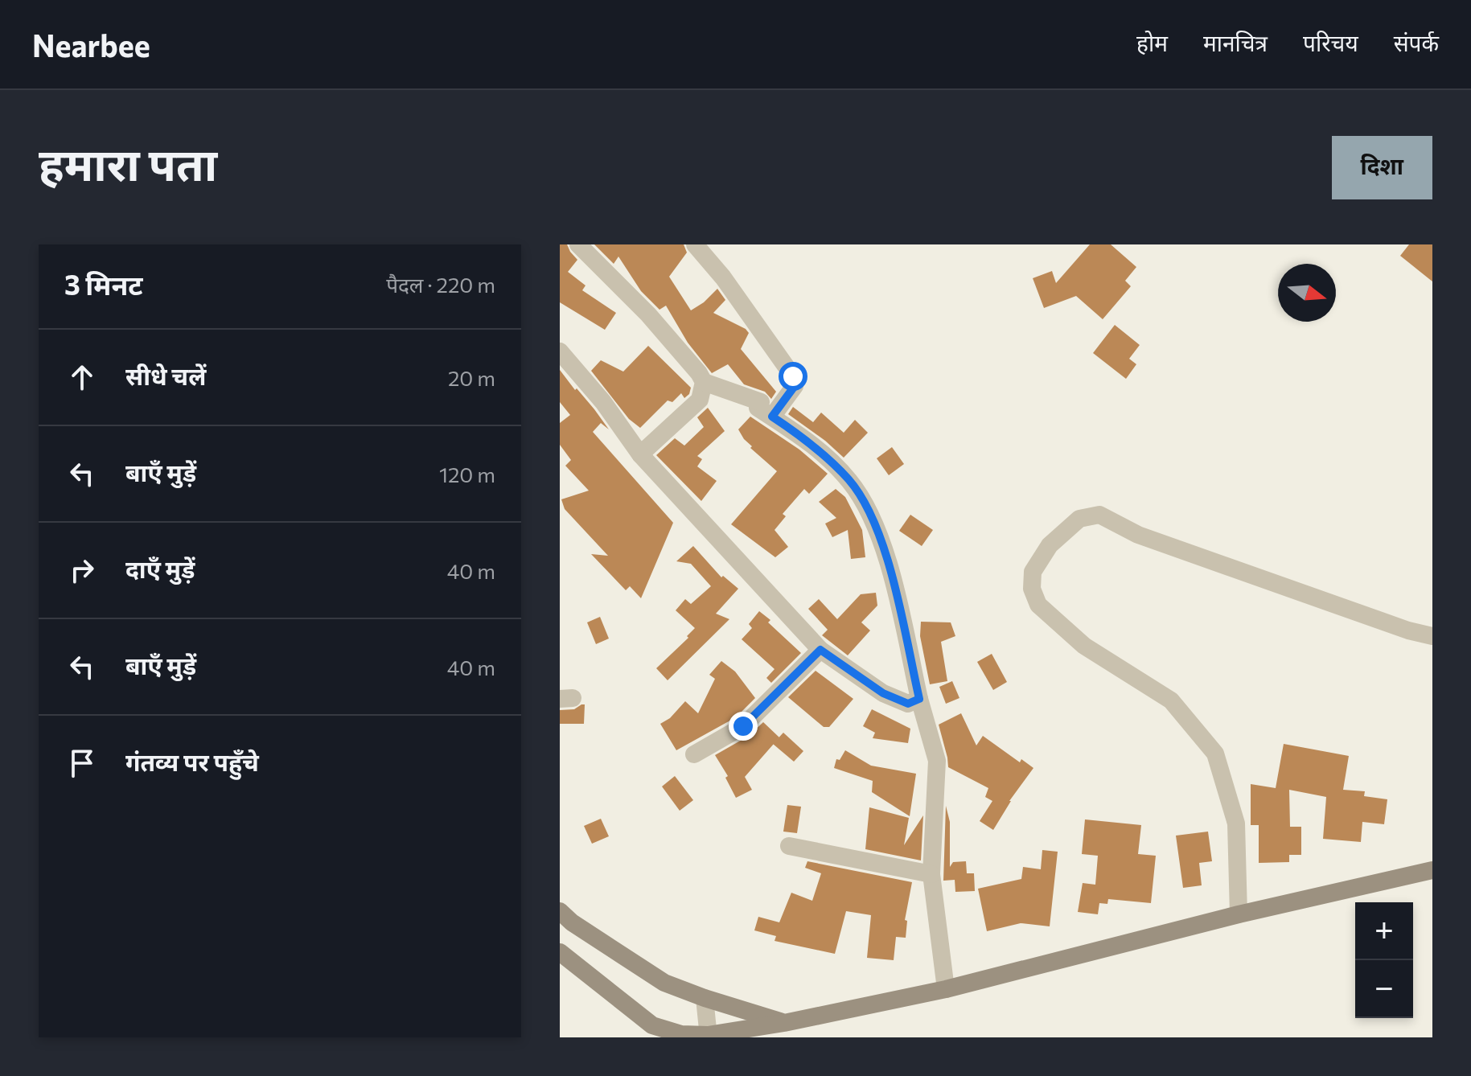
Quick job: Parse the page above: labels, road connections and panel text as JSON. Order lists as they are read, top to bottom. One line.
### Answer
{"north":"right","page":{"header":"Nearbee","nav":["होम","मानचित्र","परिचय","संपर्क"],"title":"हमारा पता","buttons":"दिशा","heading":["3 मिनट","पैदल · 220 m"],"list":[["सीधे चलें","20 m"],["बाएँ मुड़ें","120 m"],["दाएँ मुड़ें","40 m"],["बाएँ मुड़ें","40 m"],"गंतव्य पर पहुँचे"],"map_buttons":["+","−"]}}
